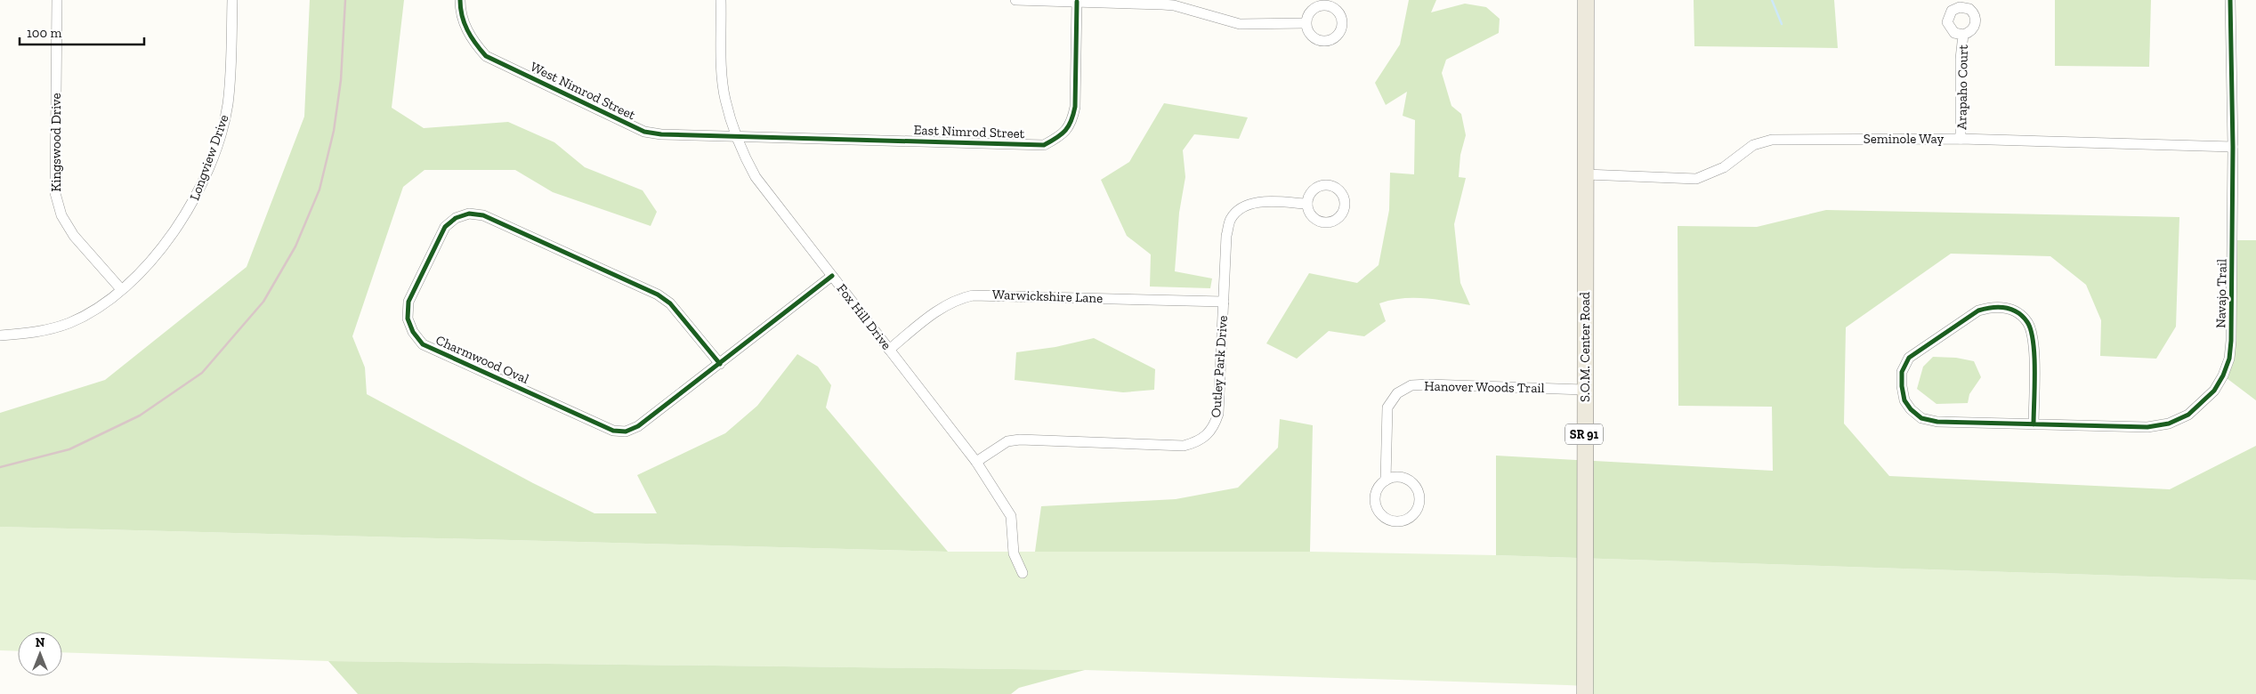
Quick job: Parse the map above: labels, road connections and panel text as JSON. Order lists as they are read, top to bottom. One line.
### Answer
{"streets":{"main road":["S.O.M. Center Road","SR 91"],"street":["Arapaho Court","West Nimrod Street","East Nimrod Street","Seminole Way","Kingswood Drive","Longview Drive","Navajo Trail","Warwickshire Lane","Fox Hill Drive","Charmwood Oval","Outley Park Drive","Hanover Woods Trail"]},"crossings":[["Arapaho Court","Seminole Way"],["West Nimrod Street","East Nimrod Street"],["West Nimrod Street","Fox Hill Drive"],["East Nimrod Street","Fox Hill Drive"],["Seminole Way","Navajo Trail"],["Seminole Way","S.O.M. Center Road"],["Kingswood Drive","Longview Drive"],["Warwickshire Lane","Fox Hill Drive"],["Warwickshire Lane","Outley Park Drive"],["Fox Hill Drive","Charmwood Oval"],["Fox Hill Drive","Outley Park Drive"],["S.O.M. Center Road","Hanover Woods Trail"]],"scale_bar":"100 m","north":"top"}
